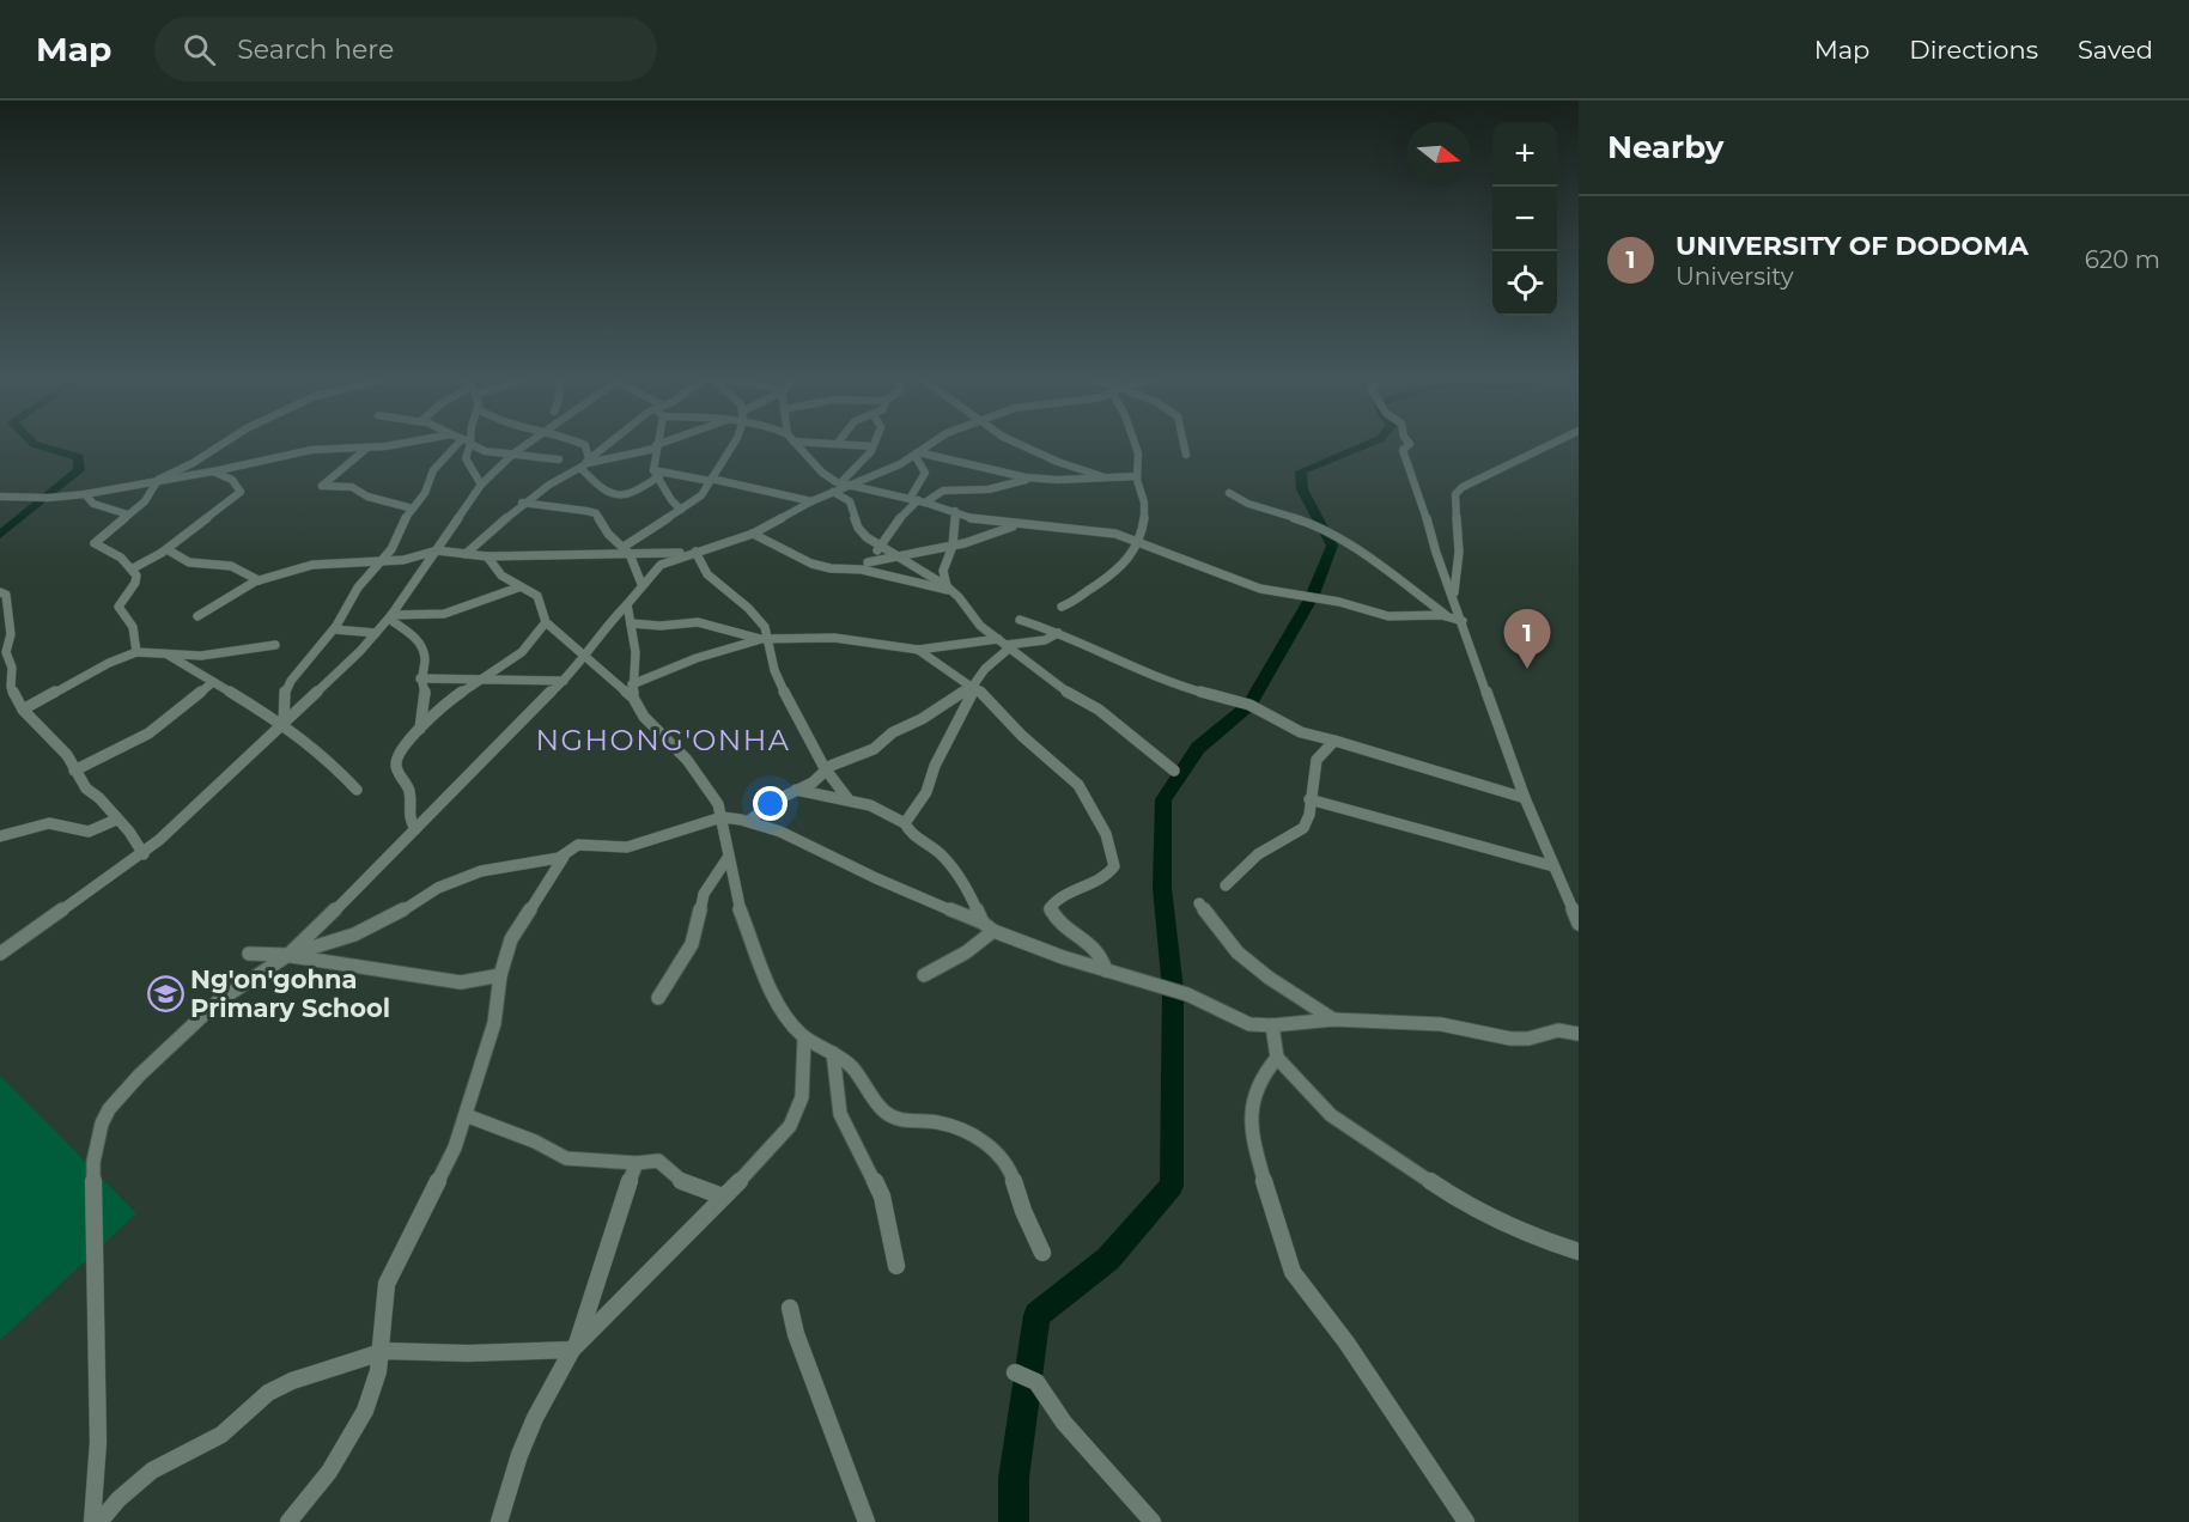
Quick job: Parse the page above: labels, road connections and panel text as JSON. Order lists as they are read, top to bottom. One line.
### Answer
{"districts":["NGHONG'ONHA"],"places":{"school or university":["Ng'on'gohna Primary School"]},"north":"right","page":{"header":"Map","search":"Search here","nav":["Map","Directions","Saved"],"heading":"Nearby","map_buttons":["+","−"],"list":[{"mark":"1","name":"UNIVERSITY OF DODOMA","note":"University","value":"620 m"}],"pins":"1"}}
